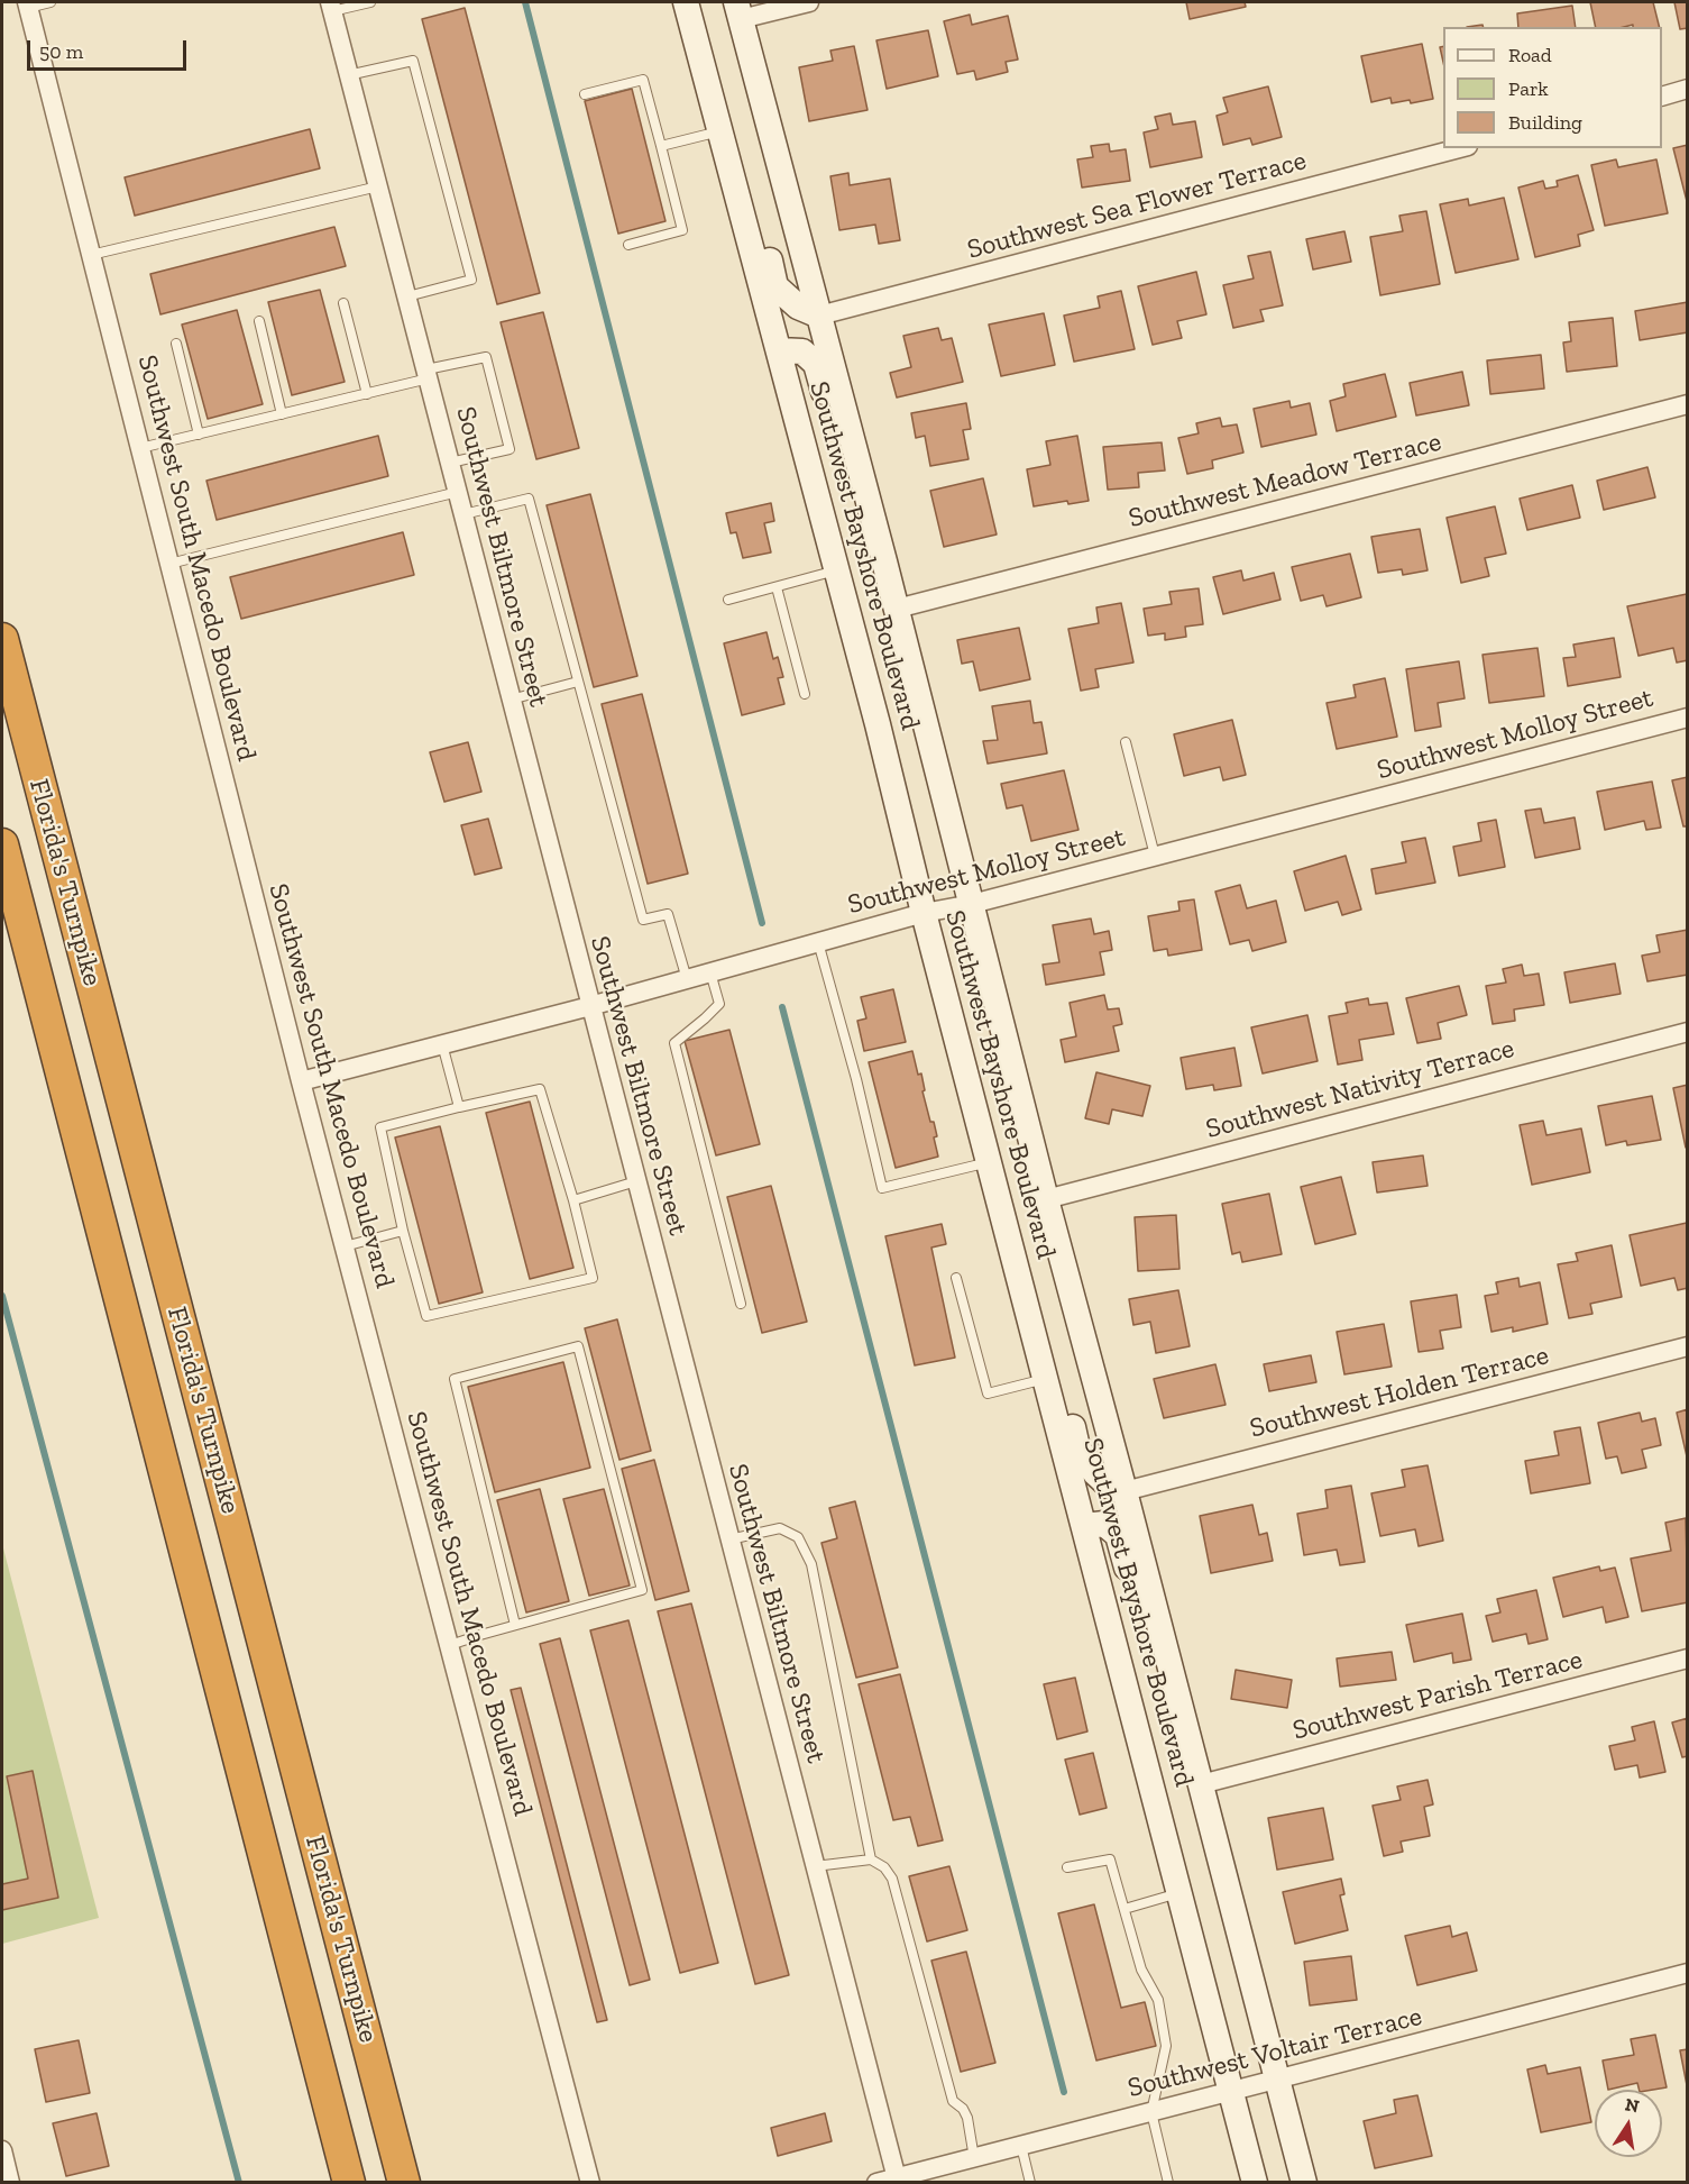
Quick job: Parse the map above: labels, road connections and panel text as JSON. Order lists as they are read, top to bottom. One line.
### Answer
{"streets":{"highway":["Florida's Turnpike"],"main road":["Southwest Bayshore Boulevard"],"street":["Southwest Sea Flower Terrace","Southwest Meadow Terrace","Southwest Biltmore Street","Southwest South Macedo Boulevard","Southwest Molloy Street","Southwest Nativity Terrace","Southwest Holden Terrace","Southwest Parish Terrace","Southwest Voltair Terrace"]},"crossings":[["Southwest Sea Flower Terrace","Southwest Bayshore Boulevard"],["Southwest Meadow Terrace","Southwest Bayshore Boulevard"],["Southwest Bayshore Boulevard","Southwest Molloy Street"],["Southwest Bayshore Boulevard","Southwest Nativity Terrace"],["Southwest Bayshore Boulevard","Southwest Holden Terrace"],["Southwest Bayshore Boulevard","Southwest Parish Terrace"],["Southwest Bayshore Boulevard","Southwest Voltair Terrace"],["Southwest Biltmore Street","Southwest Molloy Street"],["Southwest Biltmore Street","Southwest Voltair Terrace"],["Southwest South Macedo Boulevard","Southwest Molloy Street"]],"legend":["Road","Park","Building"],"scale_bar":"50 m","north":"top"}
